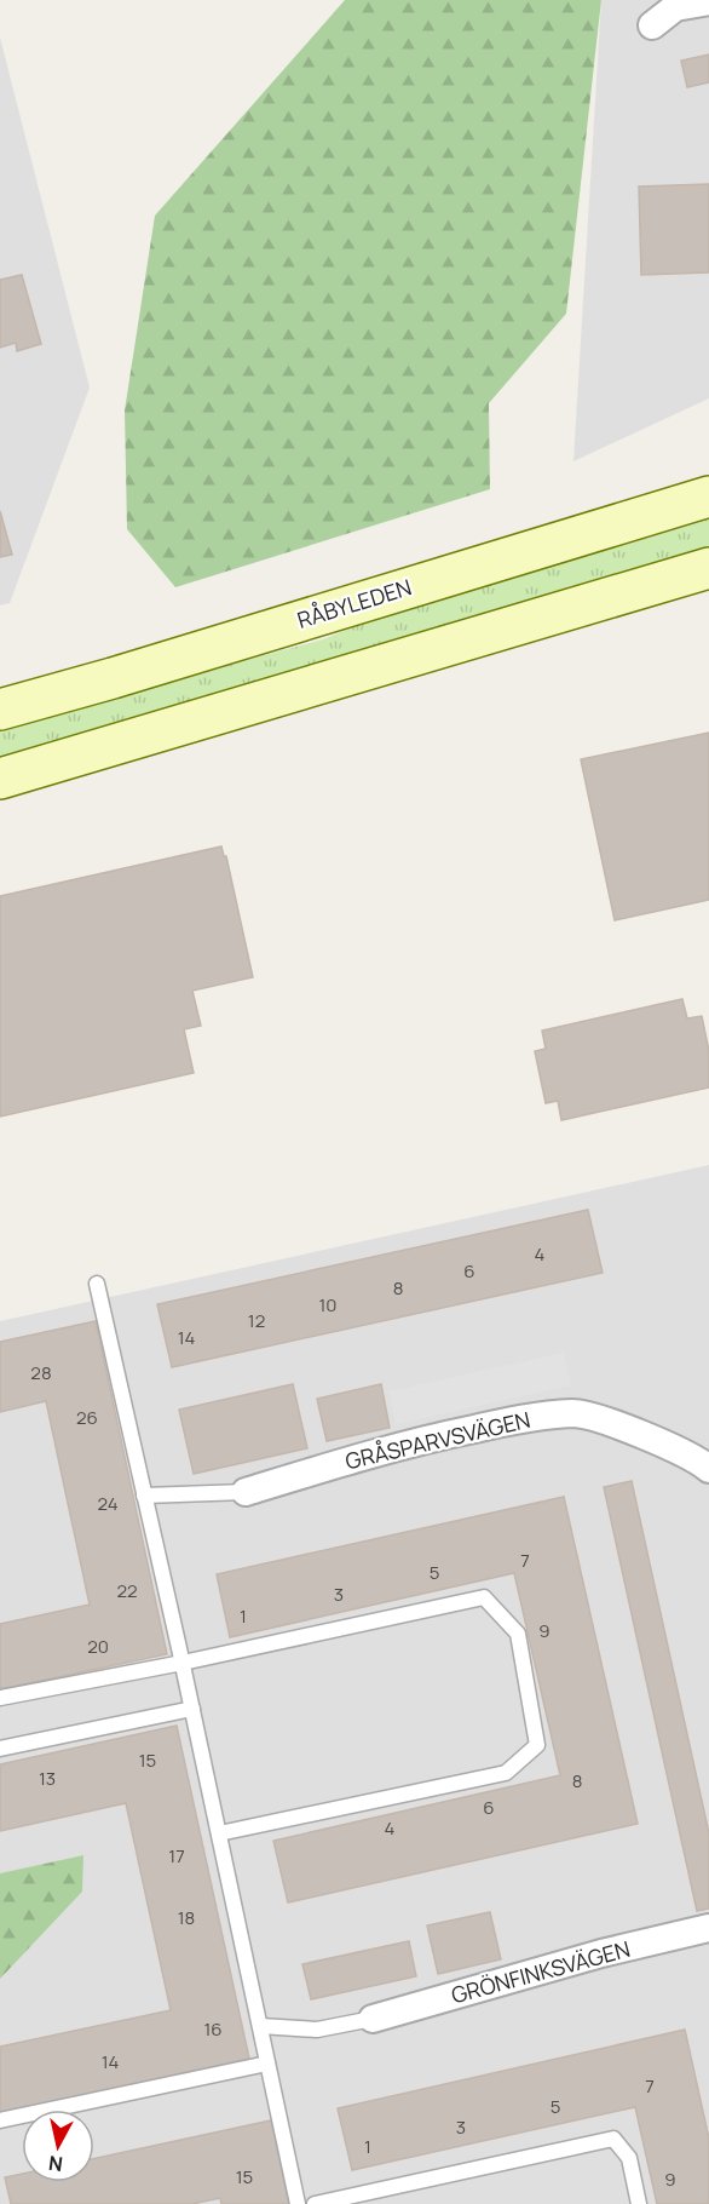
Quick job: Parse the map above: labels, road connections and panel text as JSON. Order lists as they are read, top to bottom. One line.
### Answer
{"streets":{"main road":["RÅBYLEDEN"],"street":["GRÅSPARVSVÄGEN","GRÖNFINKSVÄGEN"]},"house_numbers":["4","6","8","10","12","14","28","26","24","7","5","22","3","1","9","20","15","13","8","6","4","17","18","16","14","7","5","3","1","15","9"],"north":"bottom"}
